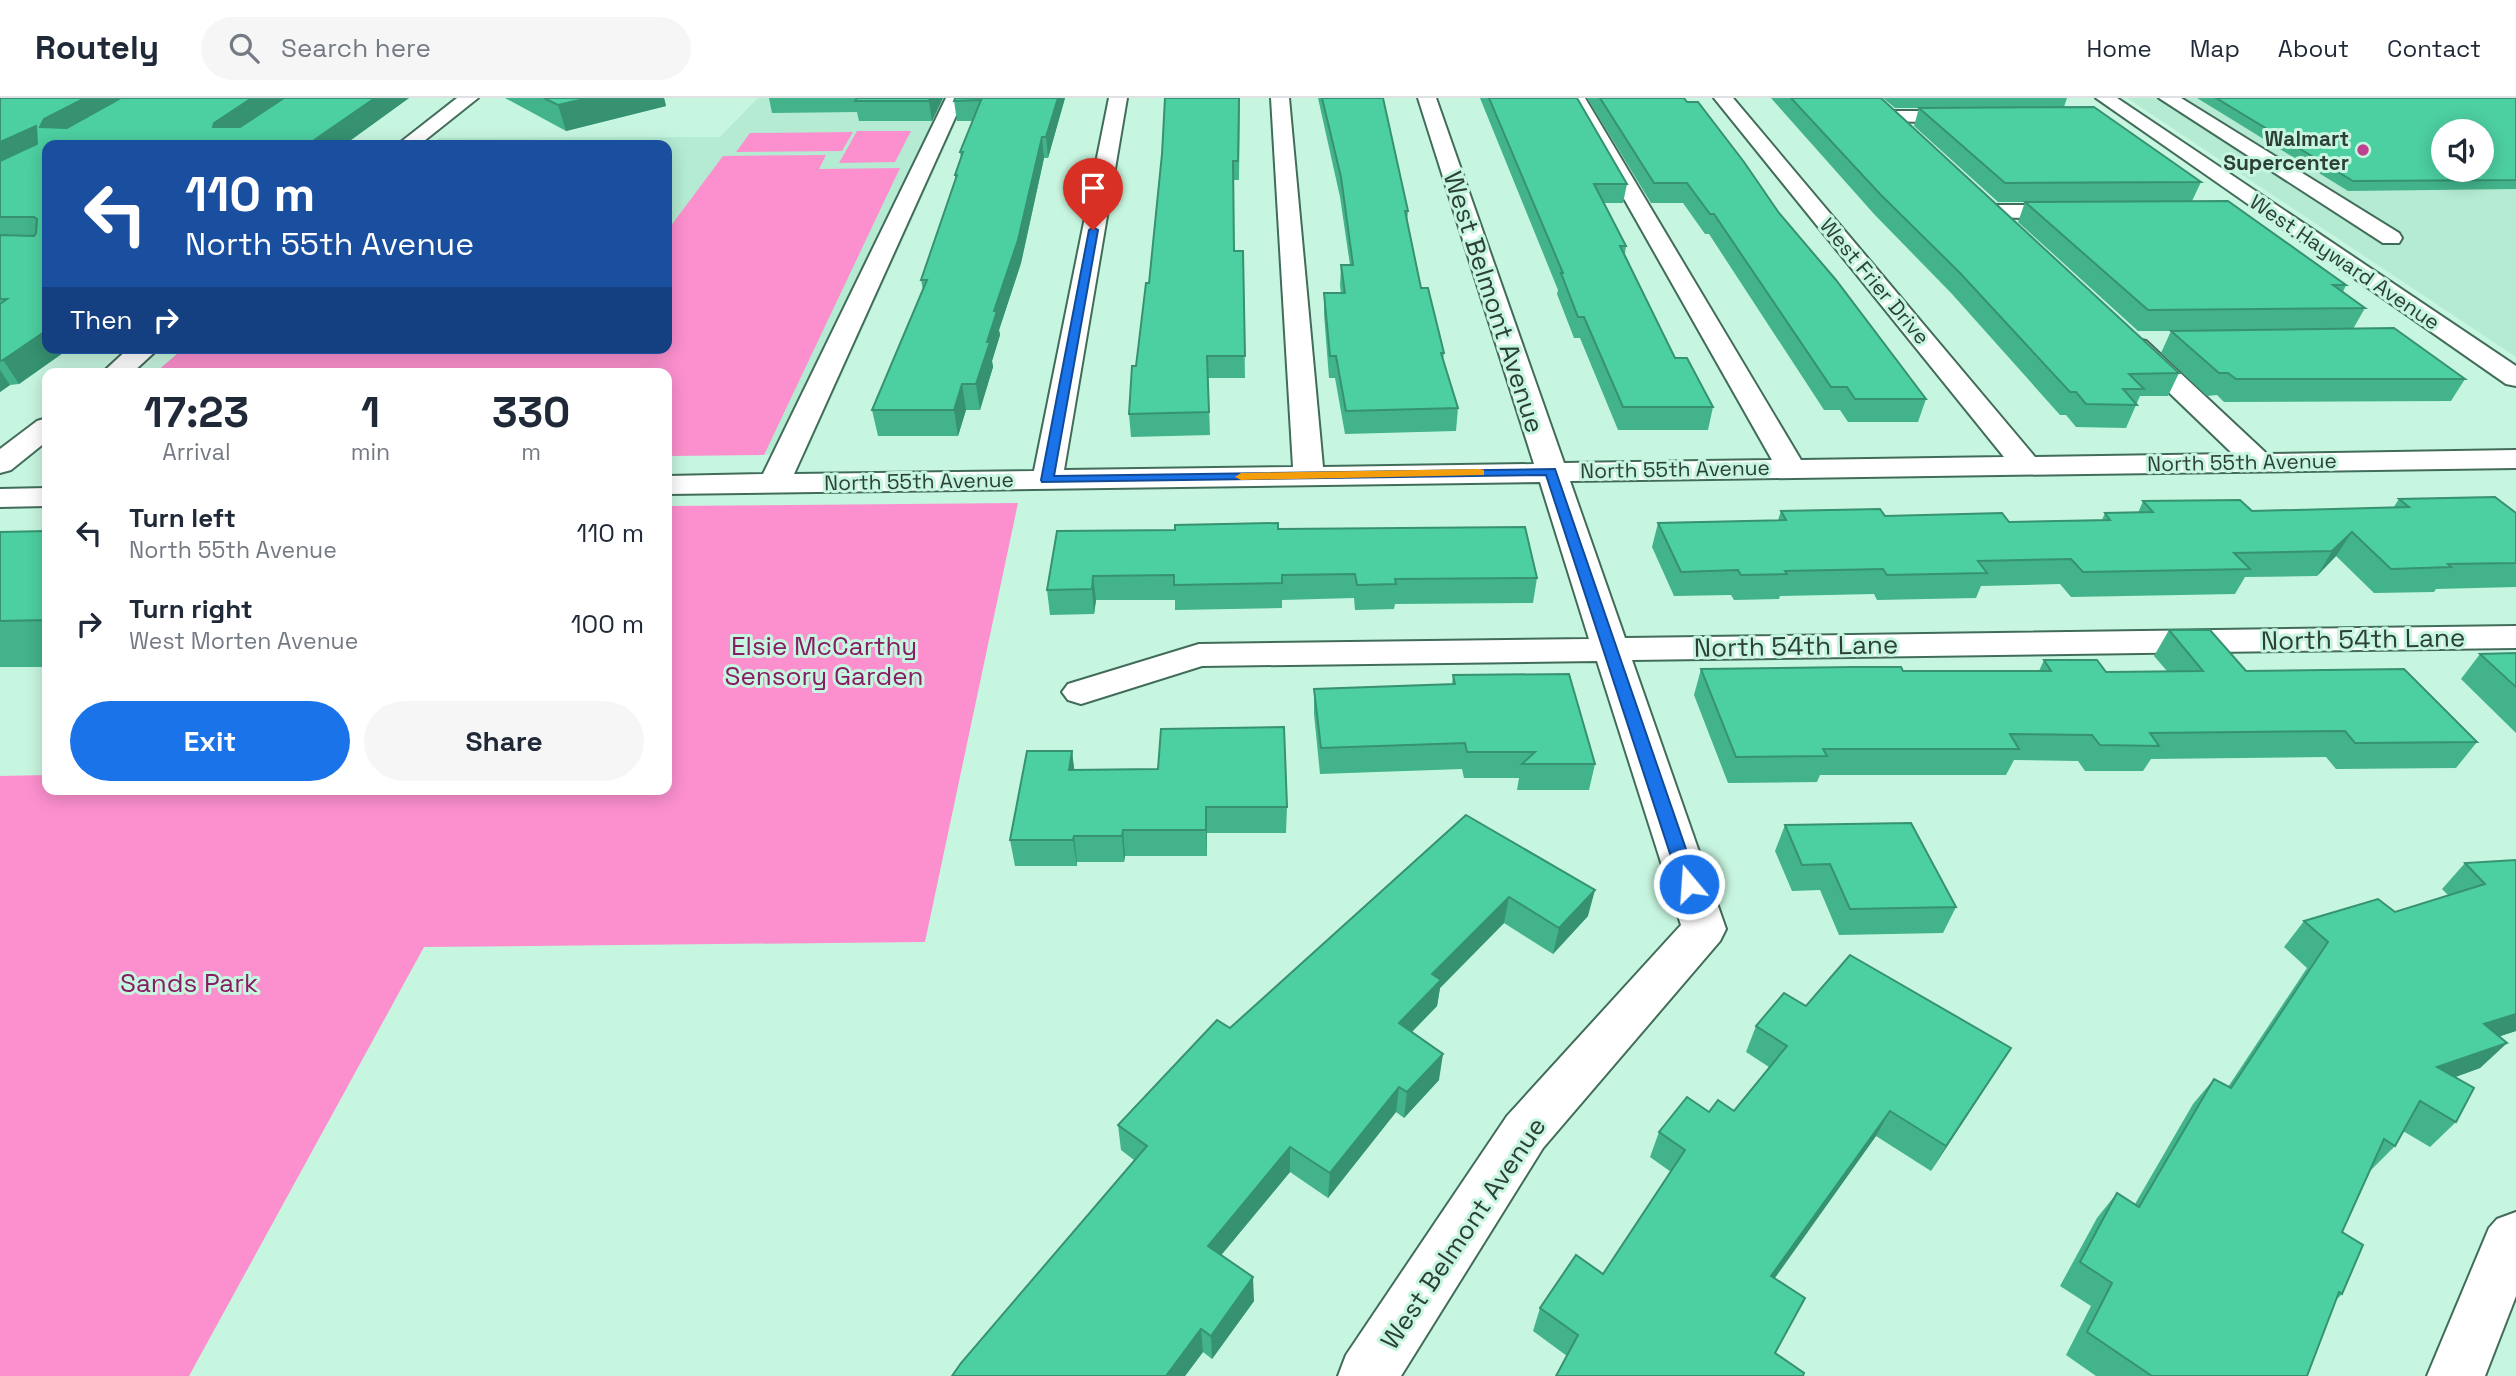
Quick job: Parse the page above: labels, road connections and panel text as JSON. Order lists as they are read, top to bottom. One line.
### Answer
{"streets":{"street":["West Hayward Avenue","West Frier Drive","West Belmont Avenue","North 55th Avenue","North 54th Lane"]},"crossings":[["West Frier Drive","North 55th Avenue"],["West Belmont Avenue","North 55th Avenue"],["West Belmont Avenue","North 54th Lane"]],"parks":["Elsie McCarthy Sensory Garden","Sands Park"],"places":["Walmart Supercenter"],"page":{"header":"Routely","search":"Search here","nav":["Home","Map","About","Contact"],"turn":["110 m","North 55th Avenue"],"then":"Then","eta":["17:23","Arrival","1","min","330","m"],"list":[{"name":"Turn left","note":"North 55th Avenue","value":"110 m"},{"name":"Turn right","note":"West Morten Avenue","value":"100 m"}],"buttons":["Exit","Share"]}}
